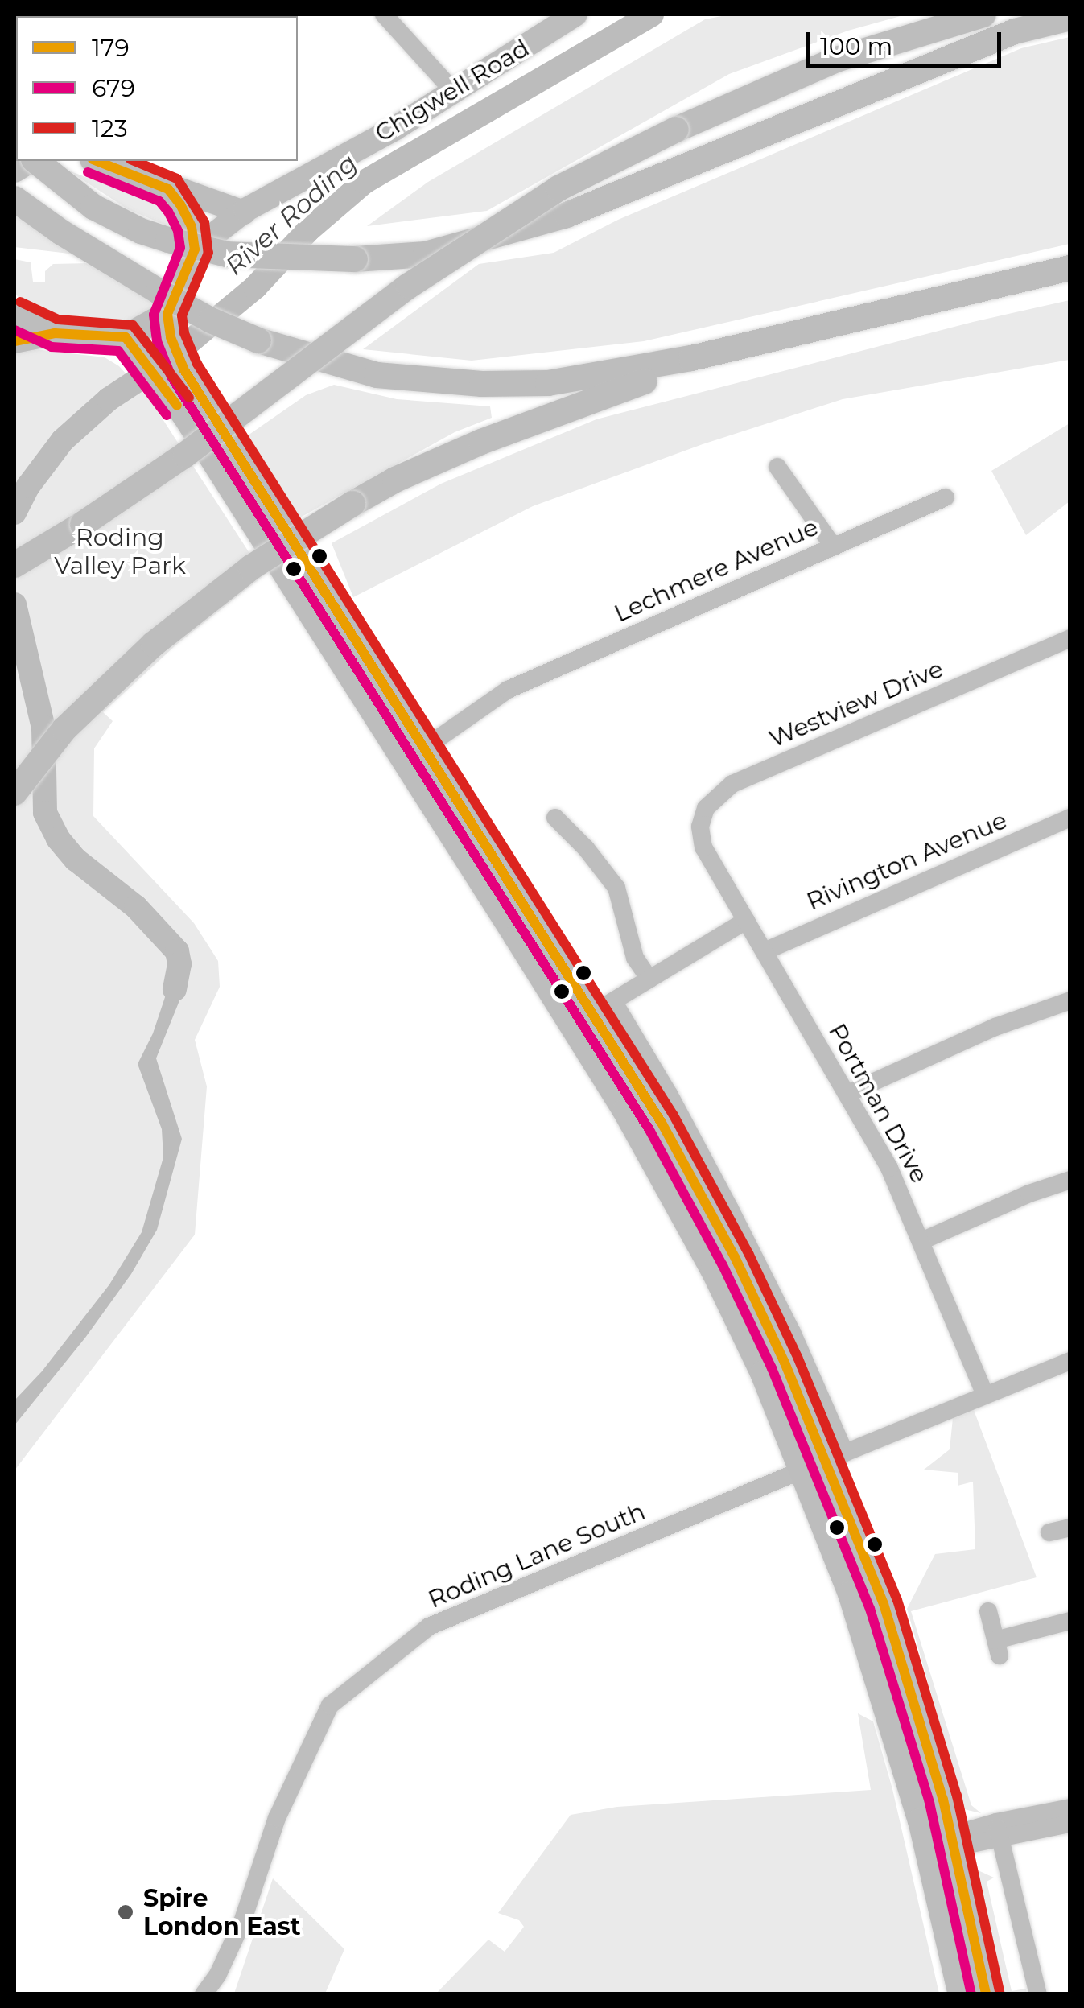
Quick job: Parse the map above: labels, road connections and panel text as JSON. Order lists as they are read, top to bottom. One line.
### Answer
{"streets":{"main road":["Chigwell Road"],"street":["Lechmere Avenue","Westview Drive","Rivington Avenue","Portman Drive","Roding Lane South"]},"crossings":[["Westview Drive","Portman Drive"],["Rivington Avenue","Portman Drive"],["Portman Drive","Roding Lane South"]],"water":["River Roding"],"parks":["Roding Valley Park"],"places":["Spire London East"],"lines":["transit line 179","transit line 123","transit line 679"],"legend":["179","679","123"],"scale_bar":"100 m"}
